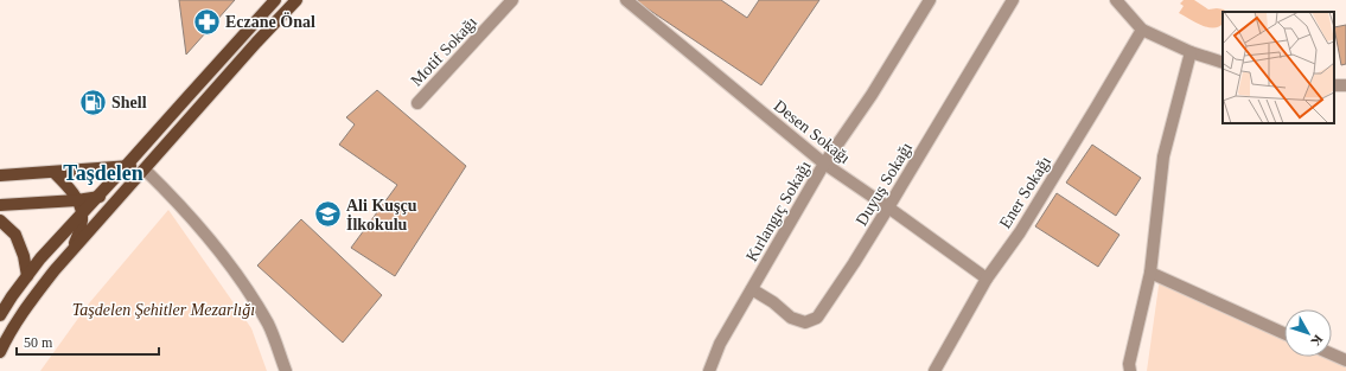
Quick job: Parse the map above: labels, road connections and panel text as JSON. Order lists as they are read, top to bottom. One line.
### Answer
{"streets":{"street":["Motif Sokağı","Desen Sokağı","Duyuş Sokağı","Ener Sokağı","Kırlangıç Sokağı"]},"crossings":[["Desen Sokağı","Duyuş Sokağı"],["Desen Sokağı","Ener Sokağı"],["Desen Sokağı","Kırlangıç Sokağı"],["Duyuş Sokağı","Kırlangıç Sokağı"]],"districts":["Taşdelen"],"parks":["Taşdelen Şehitler Mezarlığı"],"places":{"pharmacy":["Eczane Önal"],"fuel station":["Shell"],"school or university":["Ali Kuşçu İlkokulu"]},"scale_bar":"50 m","north":"bottom right"}
